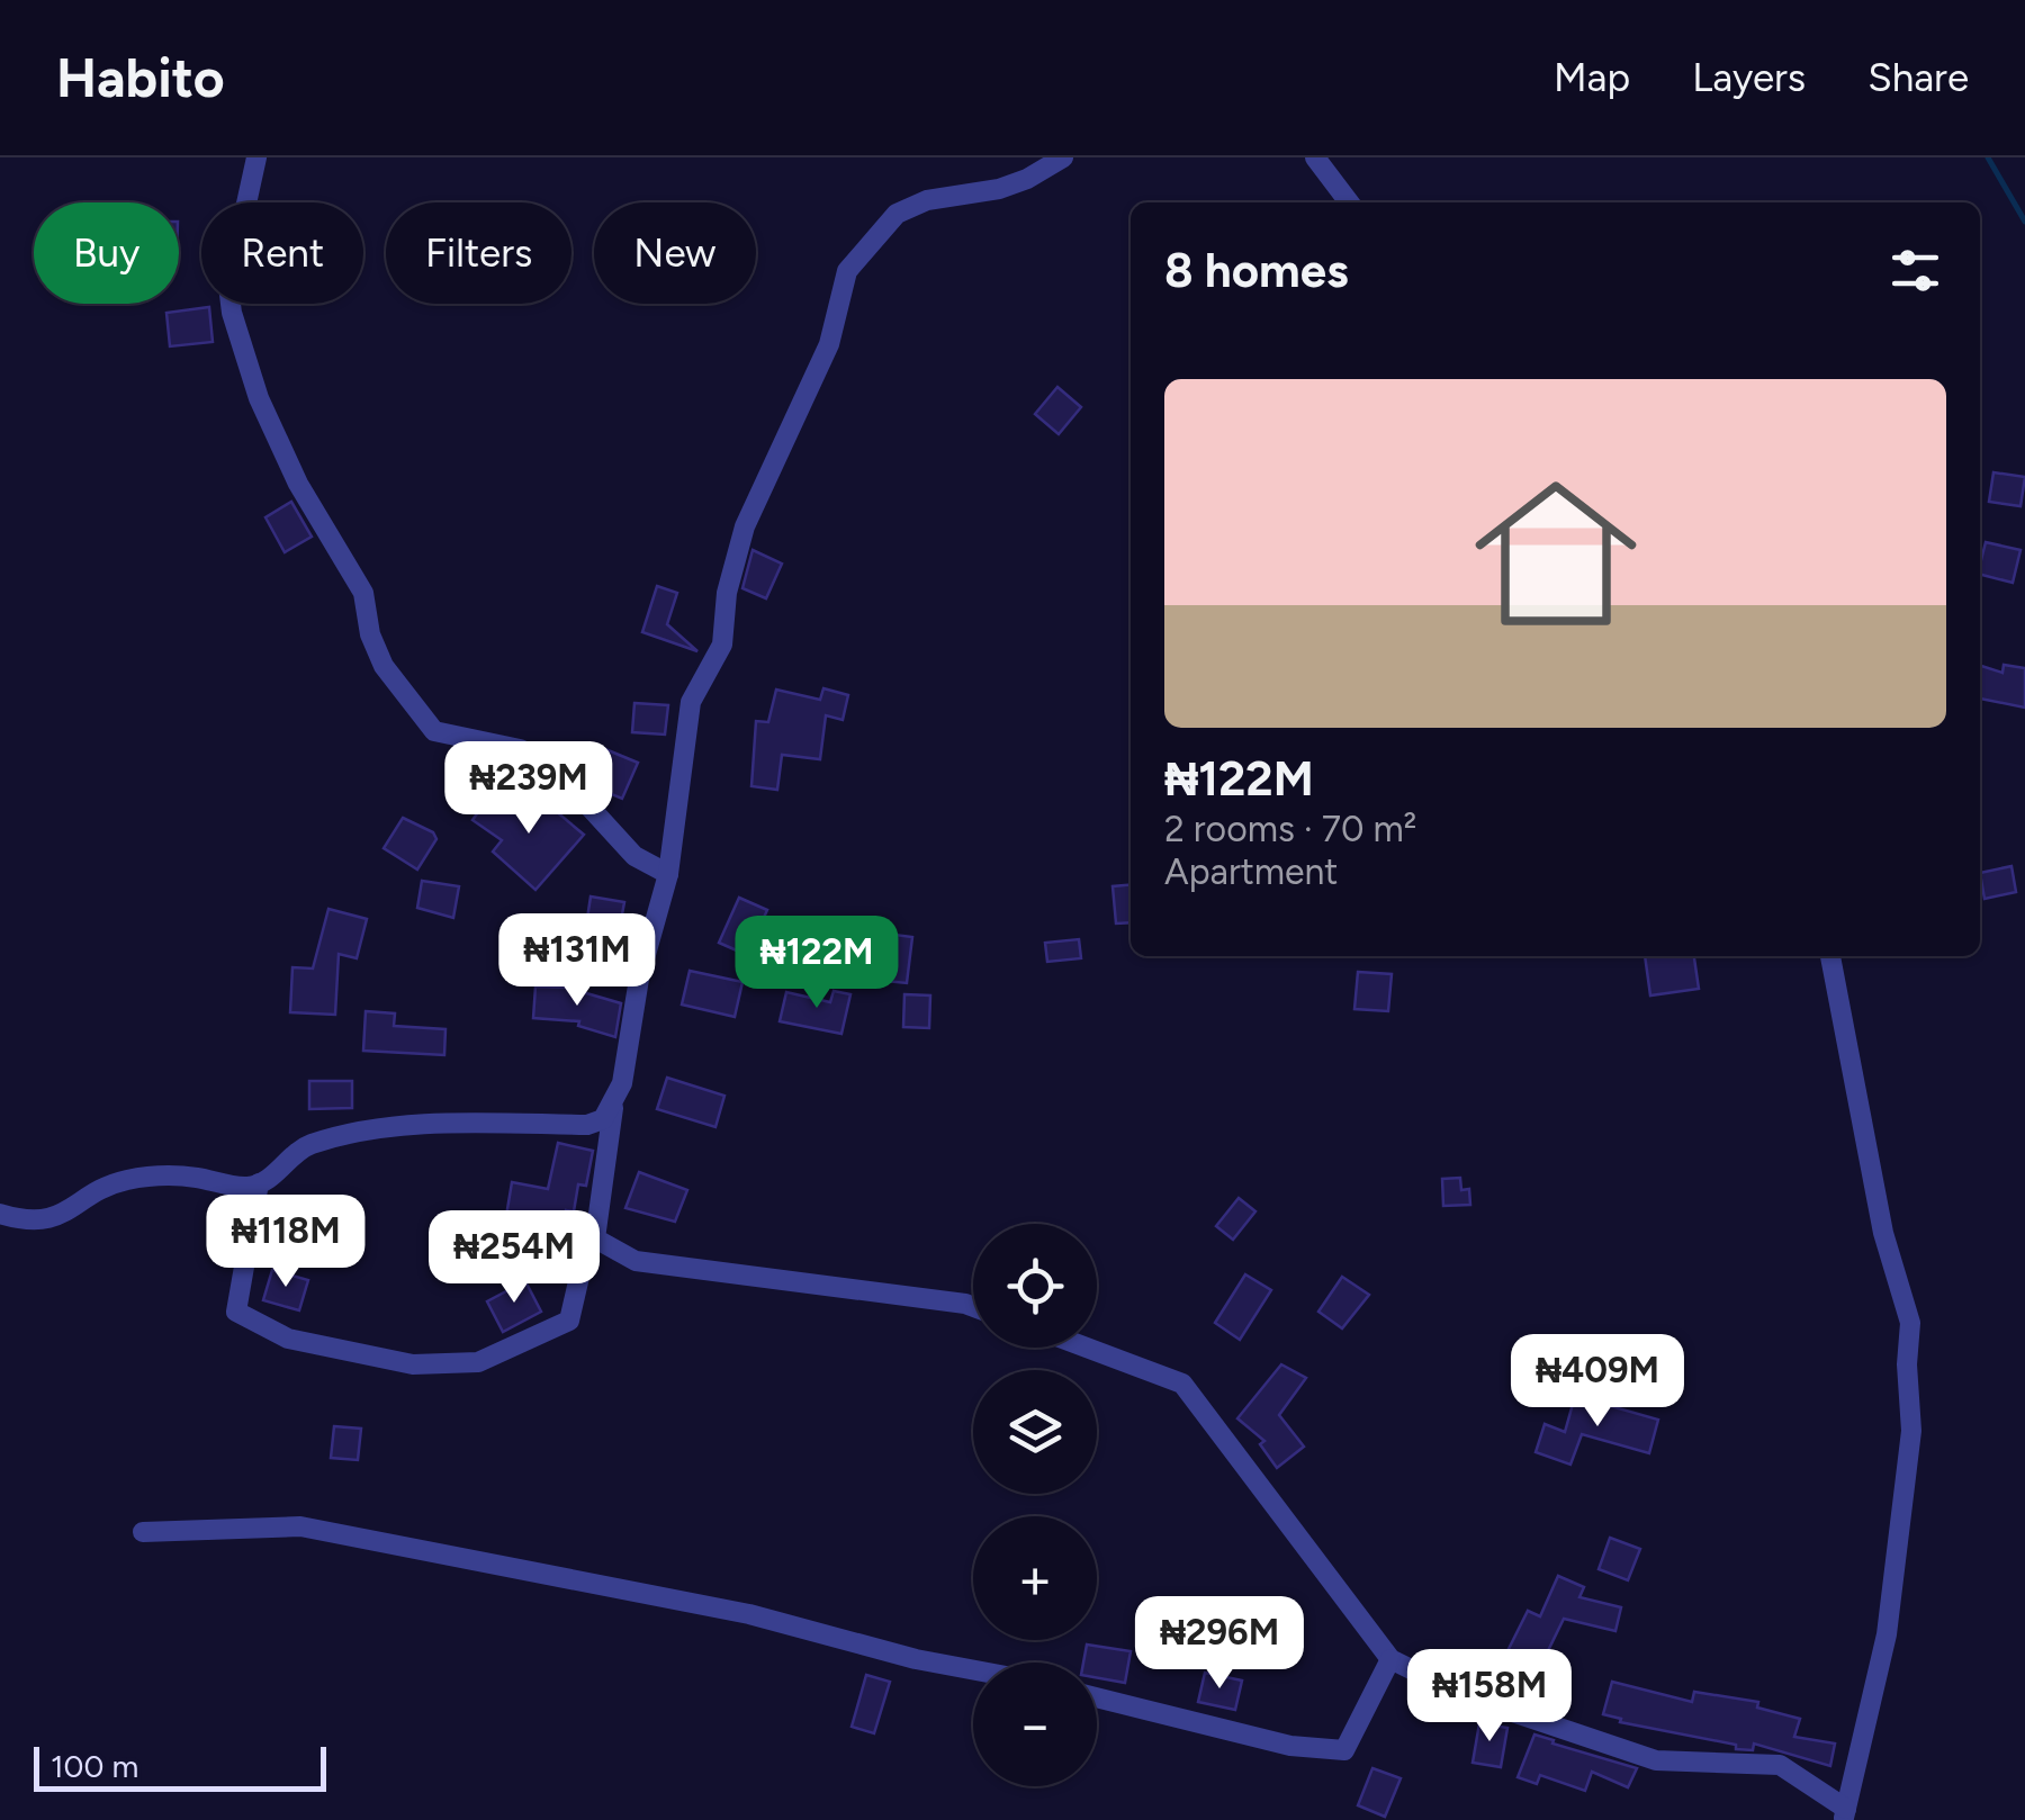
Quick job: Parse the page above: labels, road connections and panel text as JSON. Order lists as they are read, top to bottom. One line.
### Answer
{"scale_bar":"100 m","page":{"header":"Habito","nav":["Map","Layers","Share"],"chip":["Buy","Rent","Filters","New"],"heading":"8 homes","list":[{"name":"₦122M","note":"2 rooms · 70 m² · Apartment"}],"price":["₦239M","₦131M","₦122M","₦118M","₦254M","₦409M","₦296M","₦158M"],"map_buttons":["+","−"],"scale":"100 m"}}
